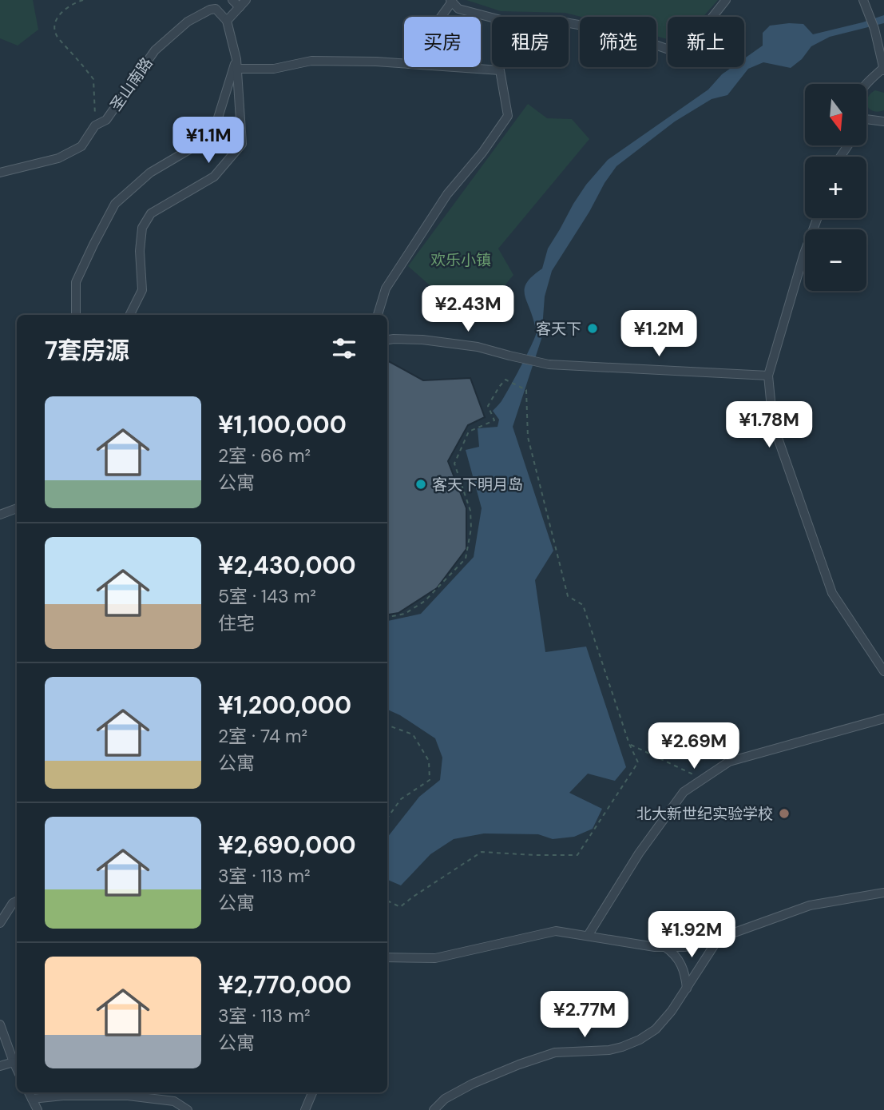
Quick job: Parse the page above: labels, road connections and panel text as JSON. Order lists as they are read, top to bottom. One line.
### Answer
{"streets":{"street":["圣山南路"]},"parks":["欢乐小镇"],"places":["客天下","客天下明月岛","北大新世纪实验学校"],"north":"bottom","page":{"chip":["买房","租房","筛选","新上"],"map_buttons":["+","−"],"price":["¥1.1M","¥2.43M","¥1.2M","¥1.78M","¥2.69M","¥1.92M","¥2.77M"],"heading":"7套房源","list":[{"name":"¥1,100,000","note":"2室 · 66 m² · 公寓"},{"name":"¥2,430,000","note":"5室 · 143 m² · 住宅"},{"name":"¥1,200,000","note":"2室 · 74 m² · 公寓"},{"name":"¥2,690,000","note":"3室 · 113 m² · 公寓"},{"name":"¥2,770,000","note":"3室 · 113 m² · 公寓"}]}}
